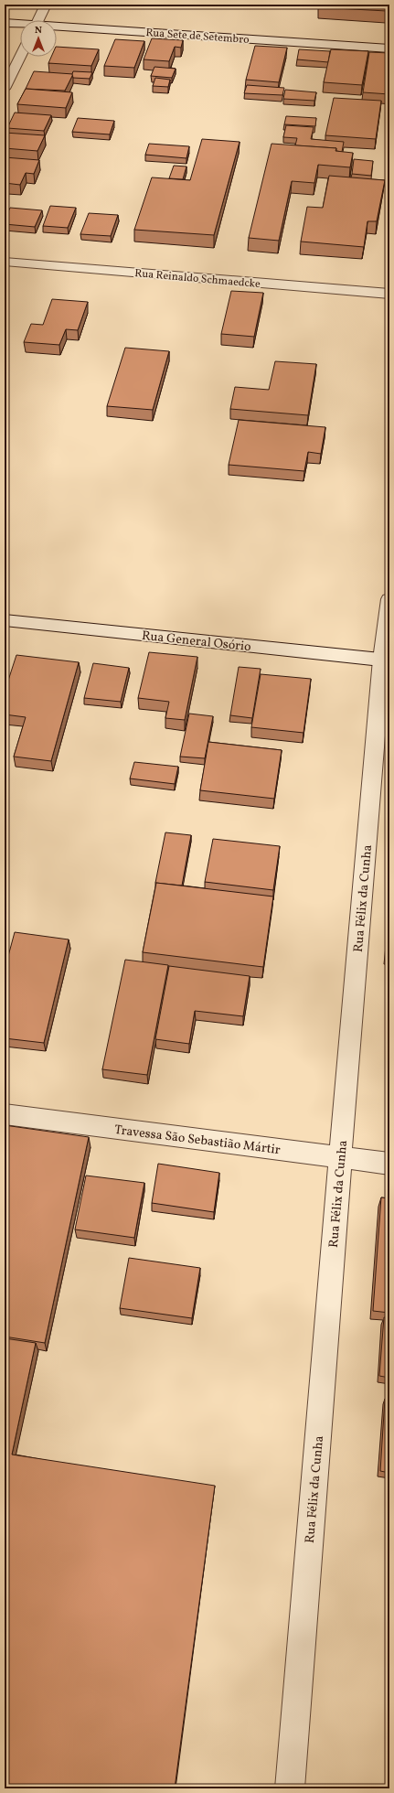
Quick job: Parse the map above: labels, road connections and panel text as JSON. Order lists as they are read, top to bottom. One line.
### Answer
{"streets":{"street":["Rua Sete de Setembro","Rua Reinaldo Schmaedcke","Rua General Osório","Rua Félix da Cunha","Travessa São Sebastião Mártir"]},"crossings":[["Rua General Osório","Rua Félix da Cunha"],["Rua Félix da Cunha","Travessa São Sebastião Mártir"]],"north":"top"}
